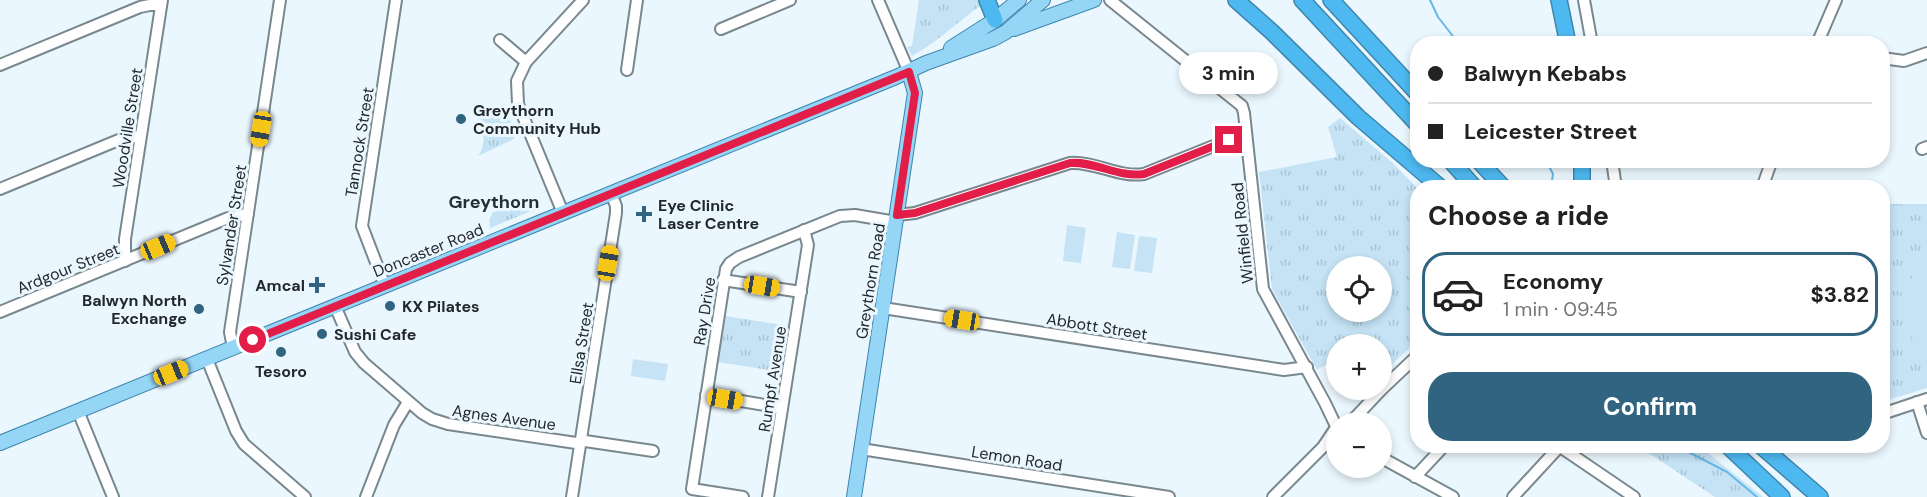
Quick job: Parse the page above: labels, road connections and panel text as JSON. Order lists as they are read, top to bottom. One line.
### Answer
{"streets":{"main road":["Doncaster Road","Greythorn Road"],"street":["Woodville Street","Tannock Street","Sylvander Street","Winfield Road","Ardgour Street","Ray Drive","Abbott Street","Ellsa Street","Rumpf Avenue","Agnes Avenue","Lemon Road"]},"crossings":[["Woodville Street","Ardgour Street"],["Tannock Street","Doncaster Road"],["Sylvander Street","Doncaster Road"],["Sylvander Street","Ardgour Street"],["Winfield Road","Ray Drive"],["Winfield Road","Abbott Street"],["Doncaster Road","Greythorn Road"],["Doncaster Road","Ellsa Street"],["Doncaster Road","Agnes Avenue"],["Greythorn Road","Ray Drive"],["Greythorn Road","Abbott Street"],["Greythorn Road","Lemon Road"],["Ray Drive","Rumpf Avenue"],["Ellsa Street","Agnes Avenue"]],"districts":["Greythorn"],"places":{"other":["Greythorn Community Hub","KX Pilates","Balwyn North Exchange","Sushi Cafe","Tesoro"],"health":["Eye Clinic Laser Centre","Amcal"]},"page":{"banner":["Balwyn Kebabs","Leicester Street"],"bubble":"3 min","heading":"Choose a ride","list":[{"name":"Economy","note":"1 min · 09:45","value":"$3.82"}],"map_buttons":["+","−"],"buttons":"Confirm"}}
